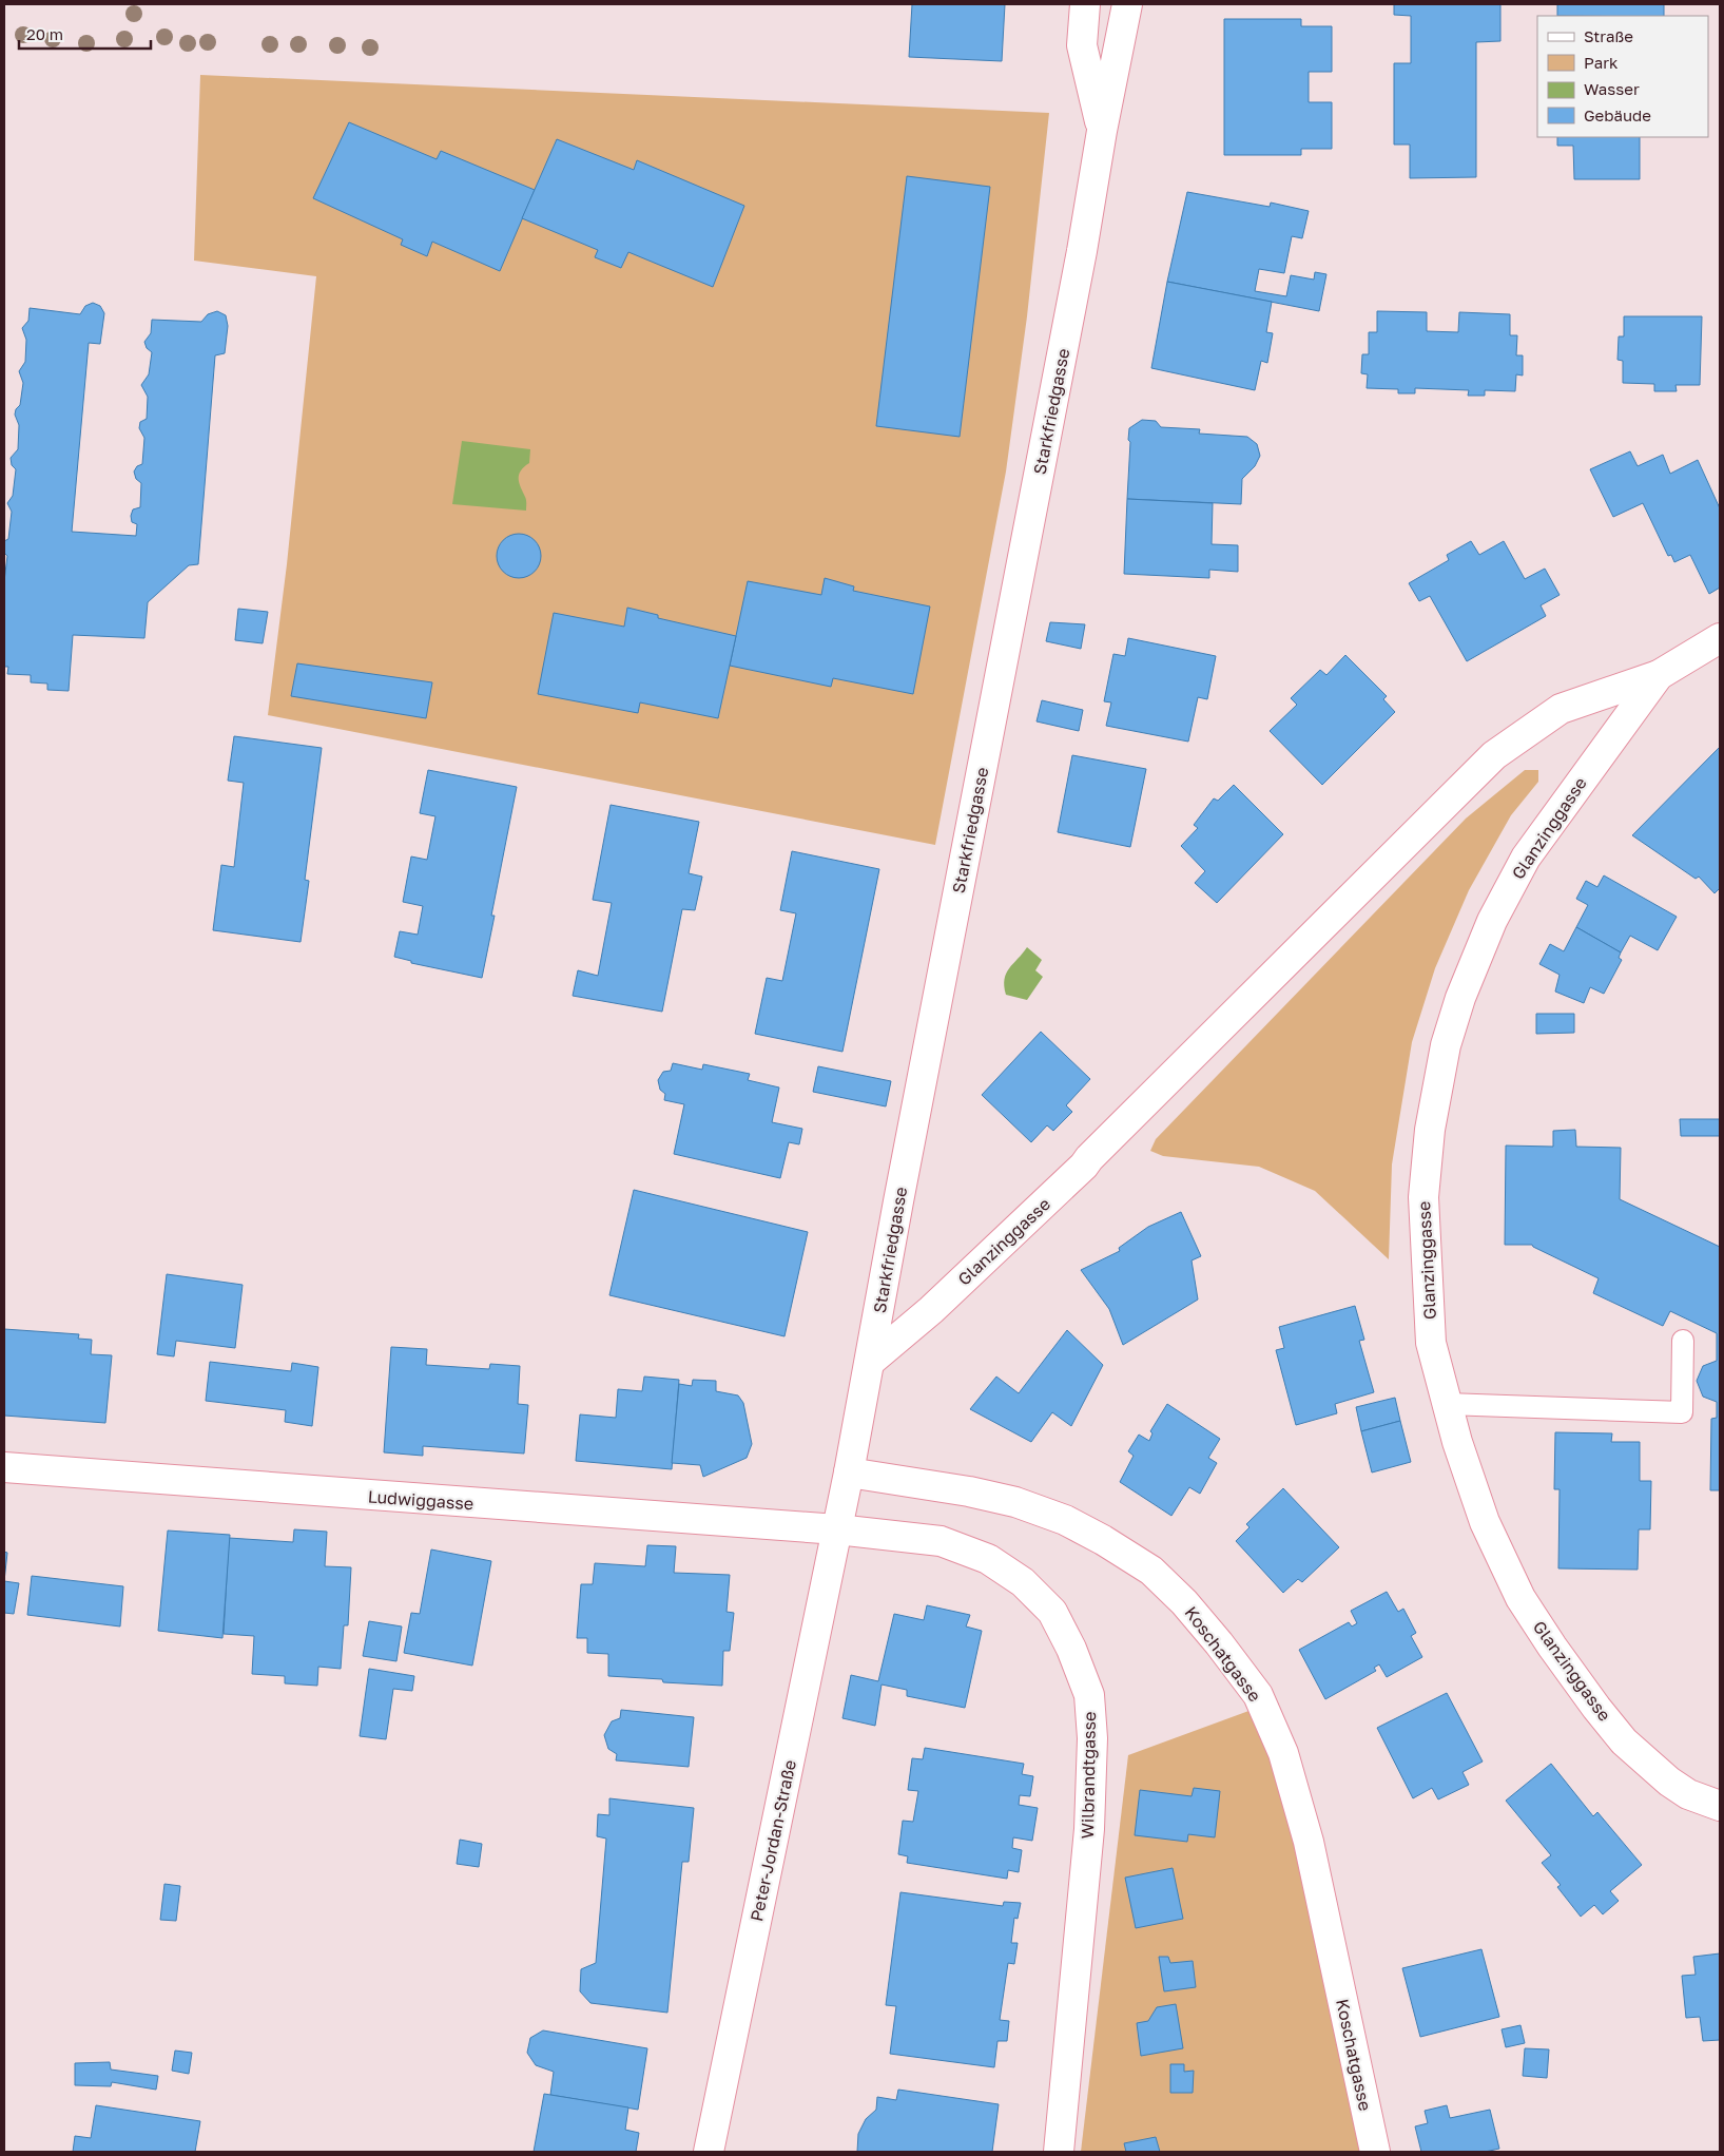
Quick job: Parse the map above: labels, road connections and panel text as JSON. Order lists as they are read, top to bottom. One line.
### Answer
{"streets":{"street":["Starkfriedgasse","Glanzinggasse","Ludwiggasse","Koschatgasse","Wilbrandtgasse","Peter-Jordan-Straße"]},"crossings":[["Starkfriedgasse","Glanzinggasse"],["Starkfriedgasse","Ludwiggasse"],["Starkfriedgasse","Koschatgasse"],["Starkfriedgasse","Wilbrandtgasse"],["Starkfriedgasse","Peter-Jordan-Straße"],["Ludwiggasse","Wilbrandtgasse"],["Ludwiggasse","Peter-Jordan-Straße"],["Wilbrandtgasse","Peter-Jordan-Straße"]],"legend":["Straße","Park","Wasser","Gebäude"],"scale_bar":"20 m"}
